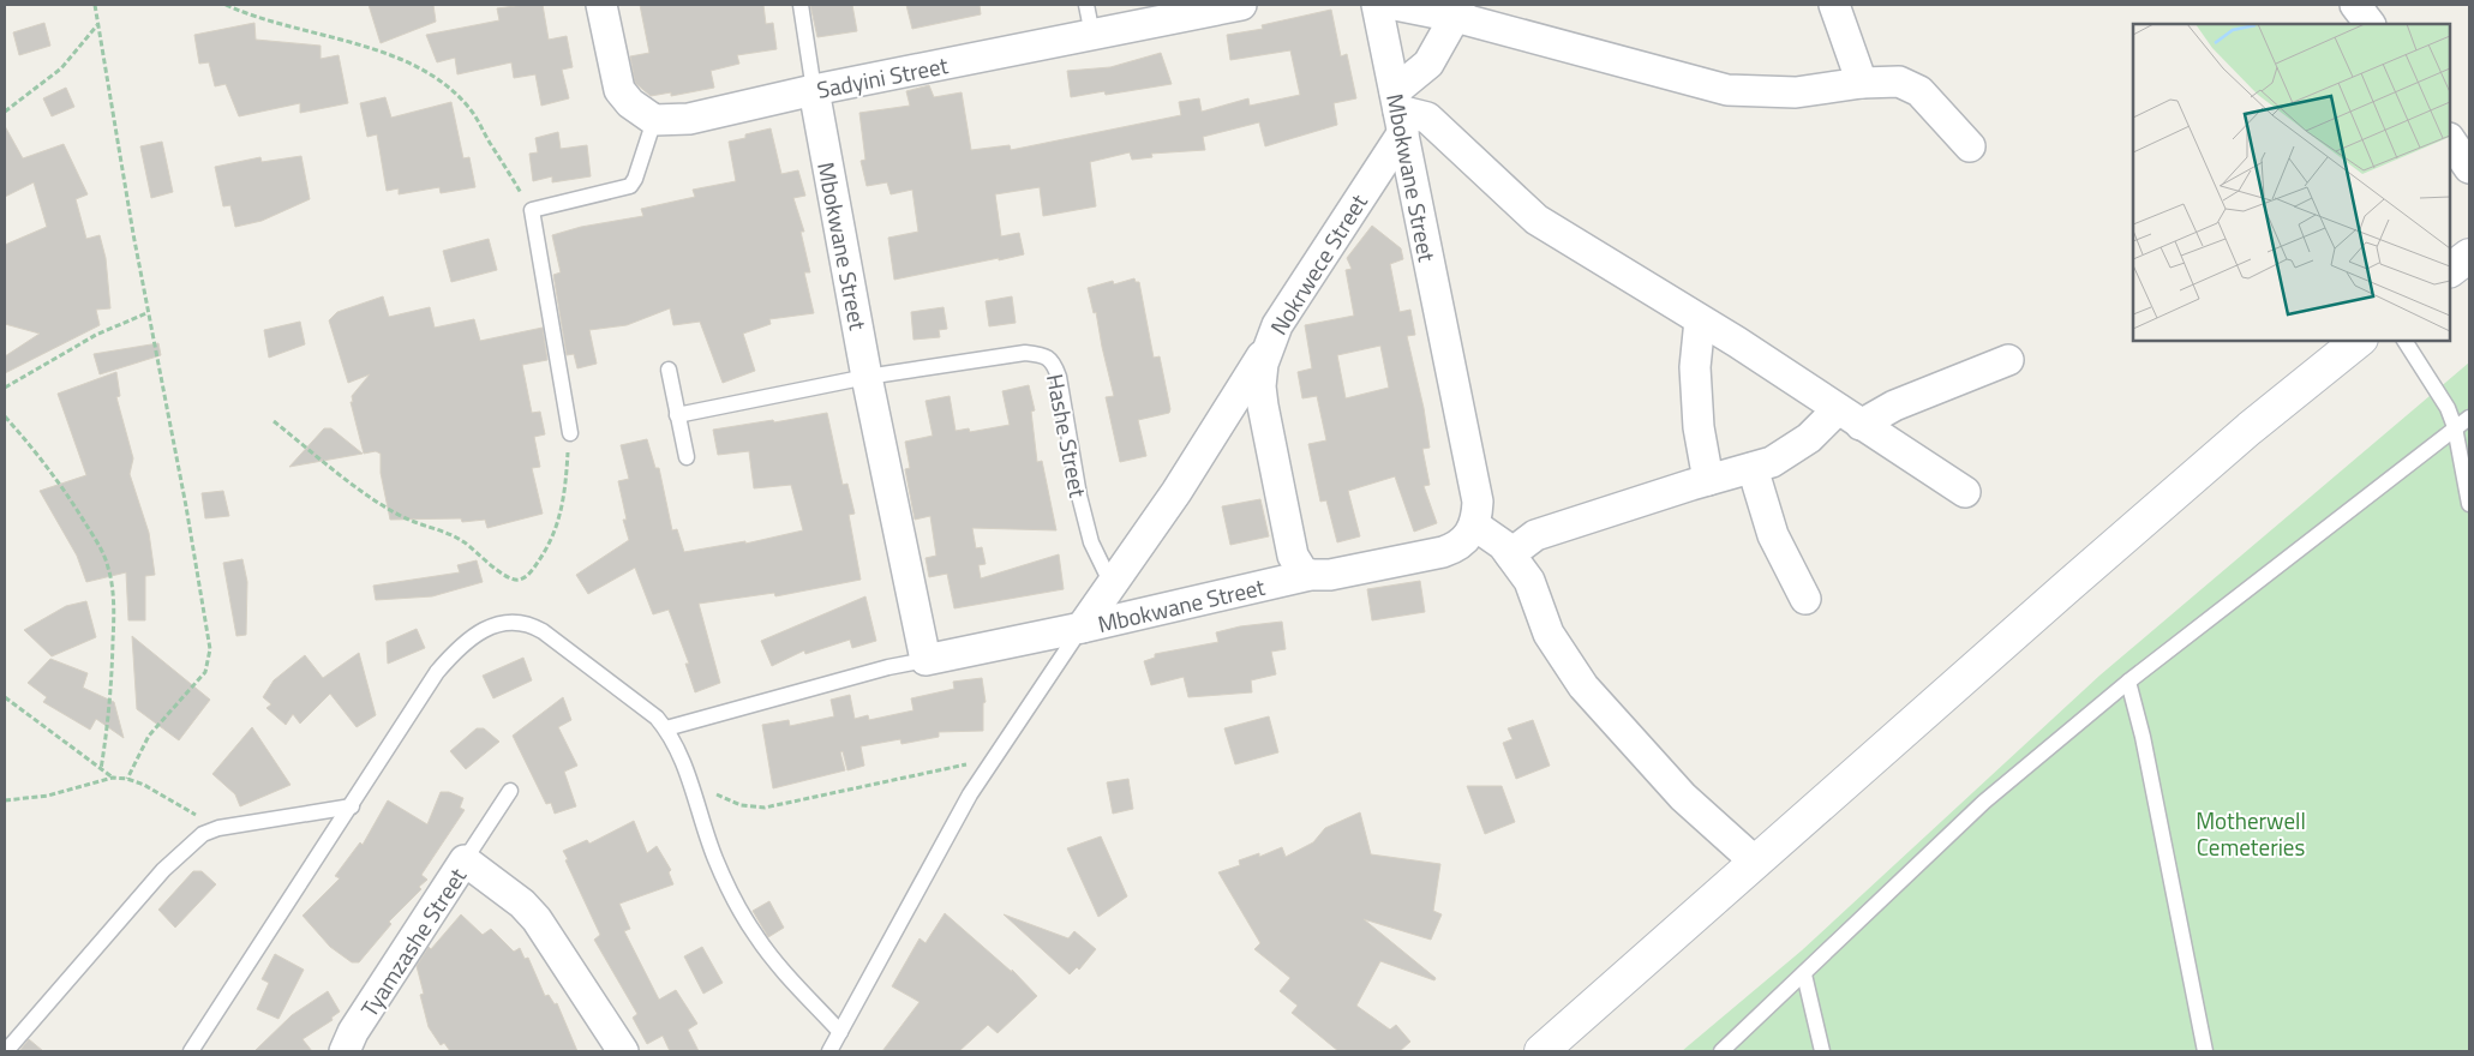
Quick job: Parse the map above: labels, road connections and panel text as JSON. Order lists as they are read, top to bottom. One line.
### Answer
{"streets":{"street":["Sadyini Street","Mbokwane Street","Nokrwece Street","Tyamzashe Street"],"lane":["Hashe Street"]},"crossings":[["Sadyini Street","Mbokwane Street"],["Mbokwane Street","Nokrwece Street"],["Mbokwane Street","Hashe Street"]],"parks":["Motherwell Cemeteries"]}
